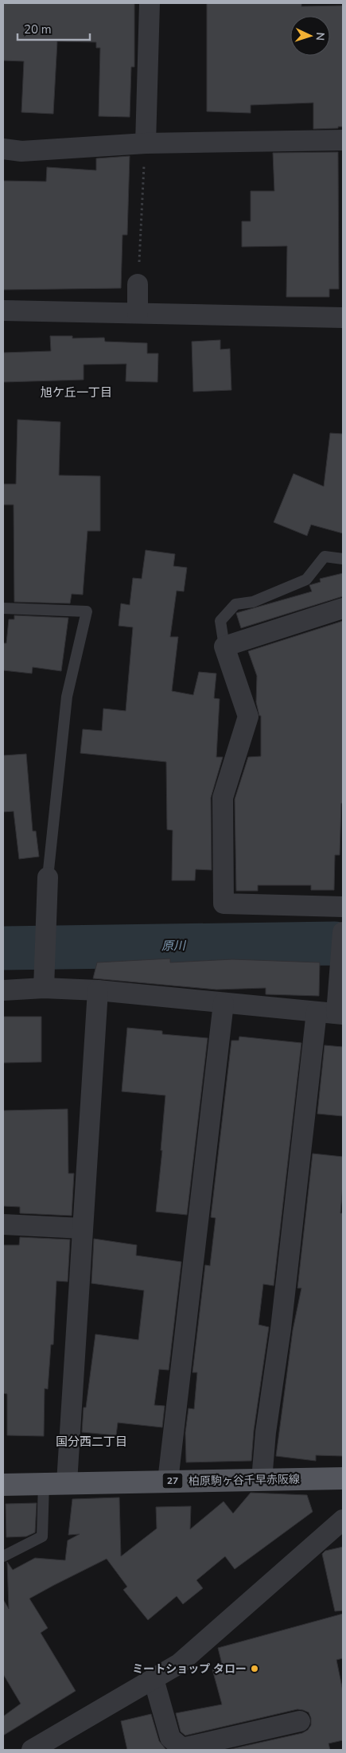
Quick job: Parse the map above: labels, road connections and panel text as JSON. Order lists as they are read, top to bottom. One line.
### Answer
{"streets":{"main road":["柏原駒ヶ谷千早赤阪線","27"]},"districts":["旭ケ丘一丁目","国分西二丁目"],"water":["原川"],"places":["ミートショップ タロー"],"scale_bar":"20 m","north":"right"}
